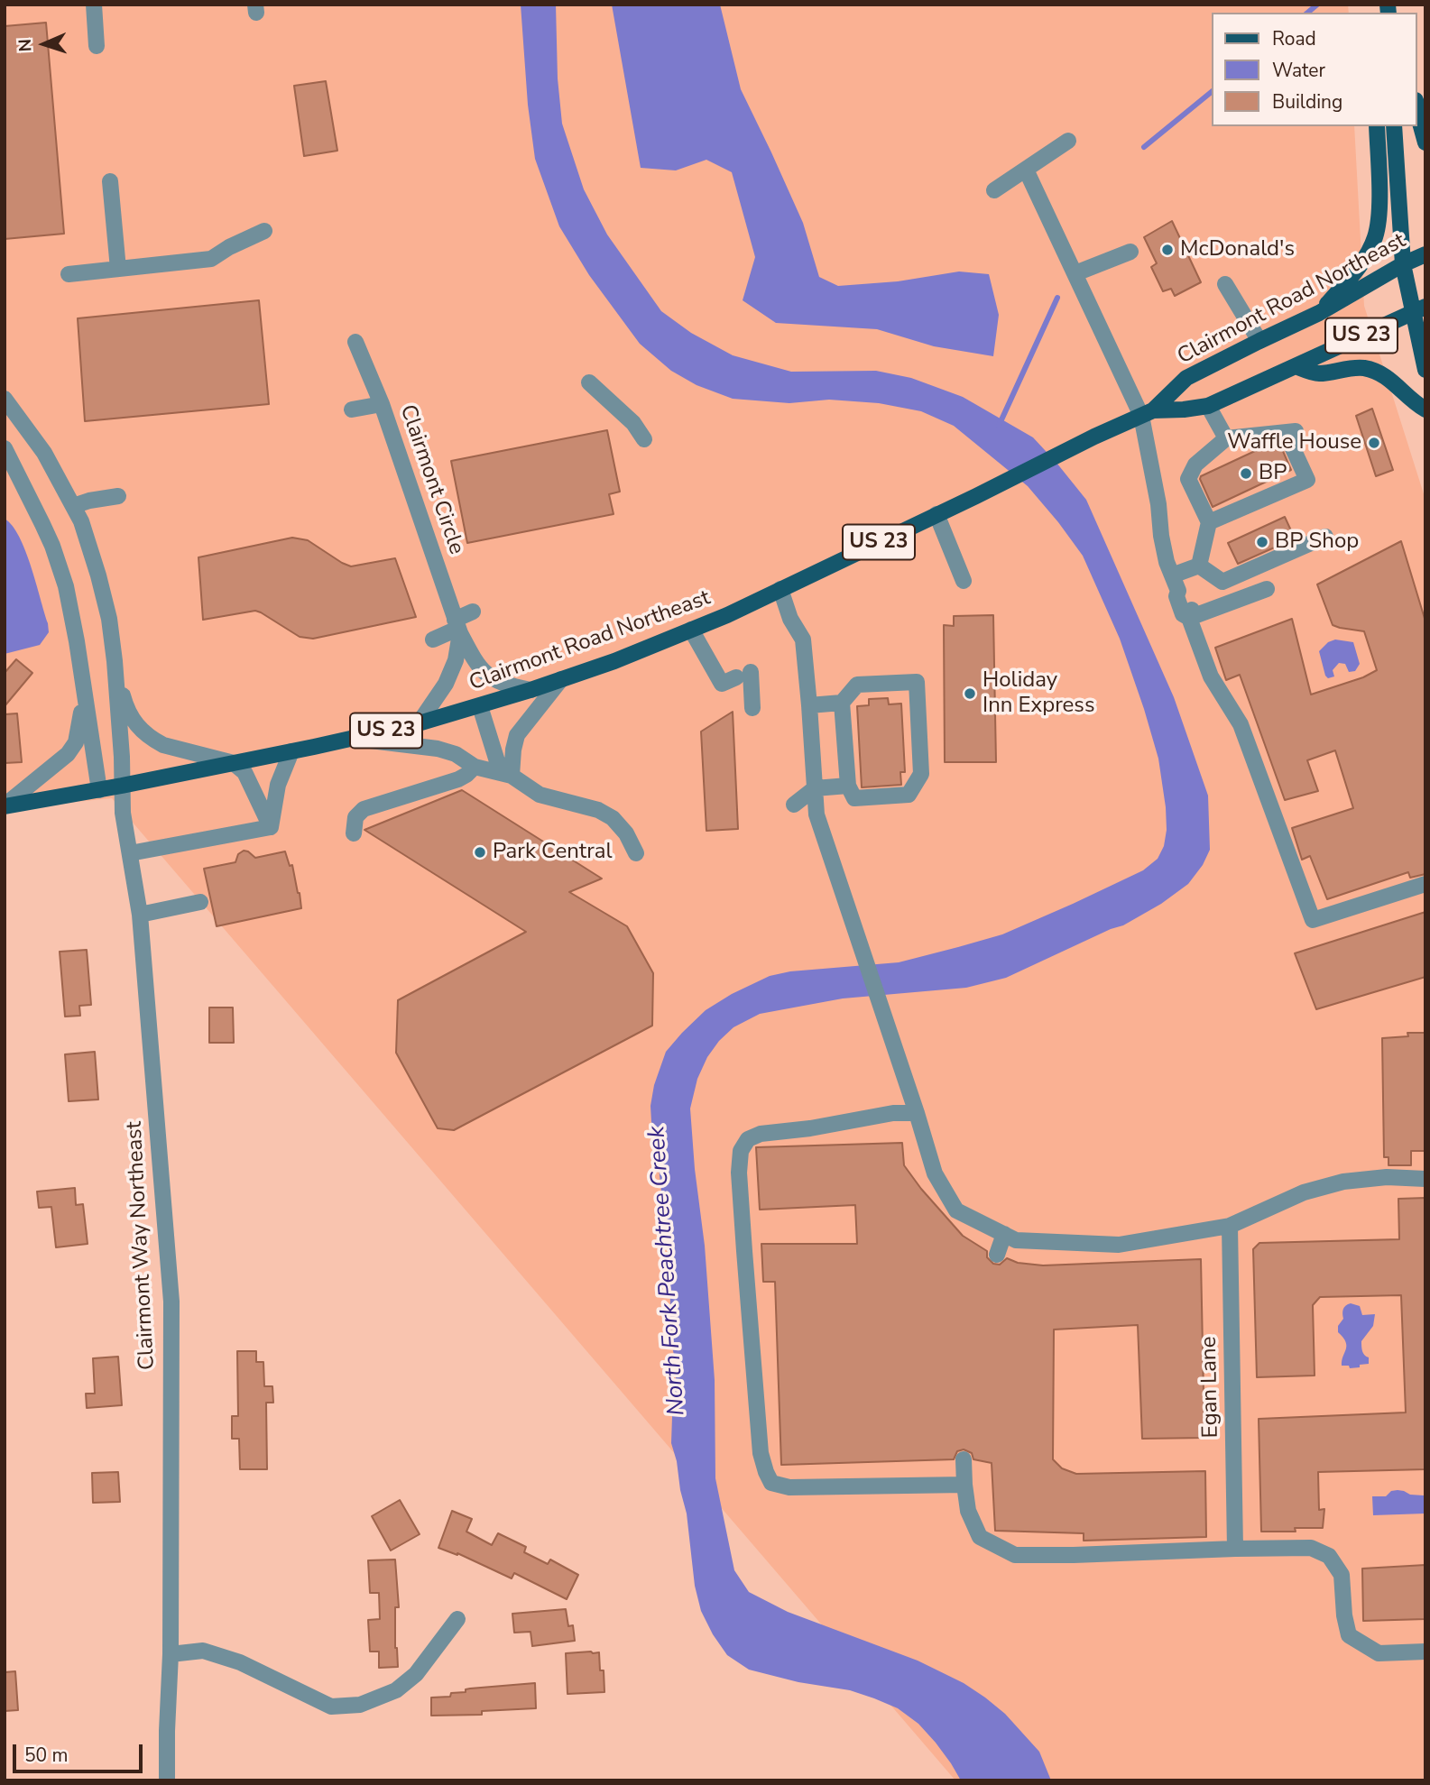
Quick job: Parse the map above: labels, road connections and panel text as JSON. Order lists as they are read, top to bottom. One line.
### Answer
{"streets":{"main road":["Clairmont Road Northeast","US 23"],"street":["Clairmont Circle","Clairmont Way Northeast","Egan Lane"]},"crossings":[["Clairmont Road Northeast","Clairmont Circle"],["Clairmont Road Northeast","Clairmont Way Northeast"]],"water":["North Fork Peachtree Creek"],"places":["McDonald's","Waffle House","BP","BP Shop","Holiday Inn Express","Park Central"],"legend":["Road","Water","Building"],"scale_bar":"50 m","north":"left"}
